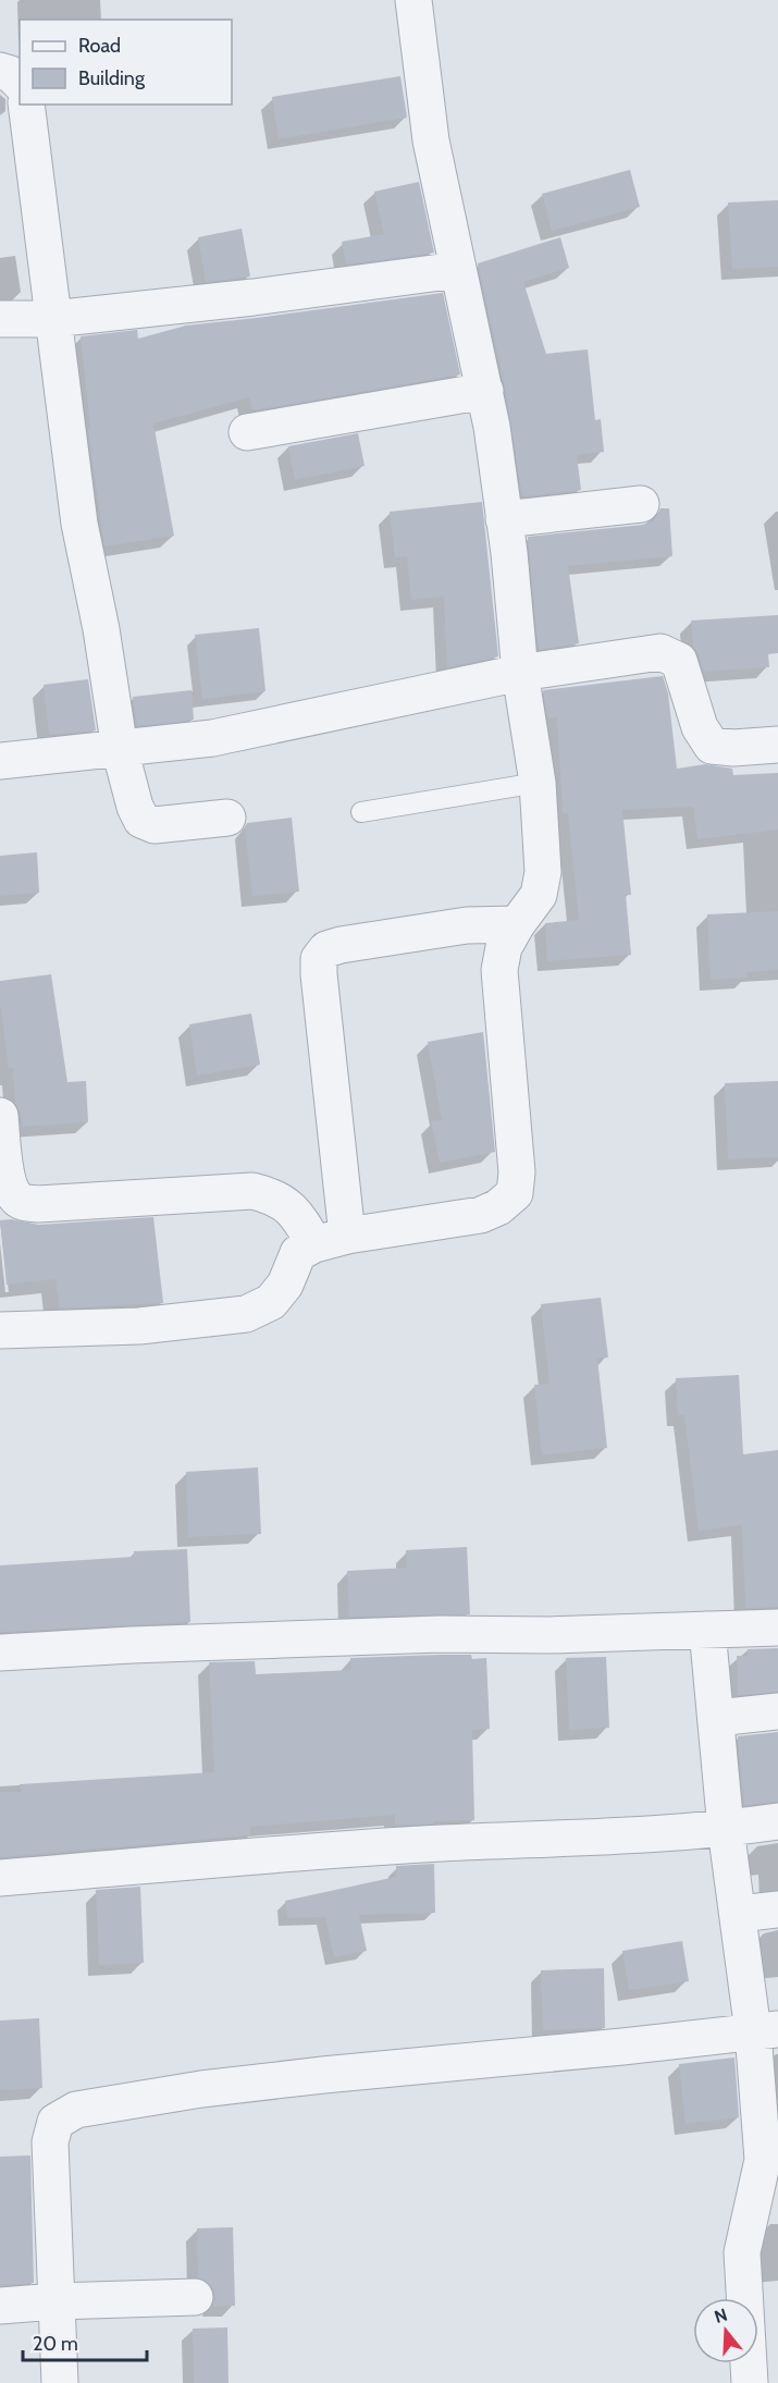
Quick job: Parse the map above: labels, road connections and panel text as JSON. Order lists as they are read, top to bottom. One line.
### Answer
{"legend":["Road","Building"],"scale_bar":"20 m","north":"top"}
